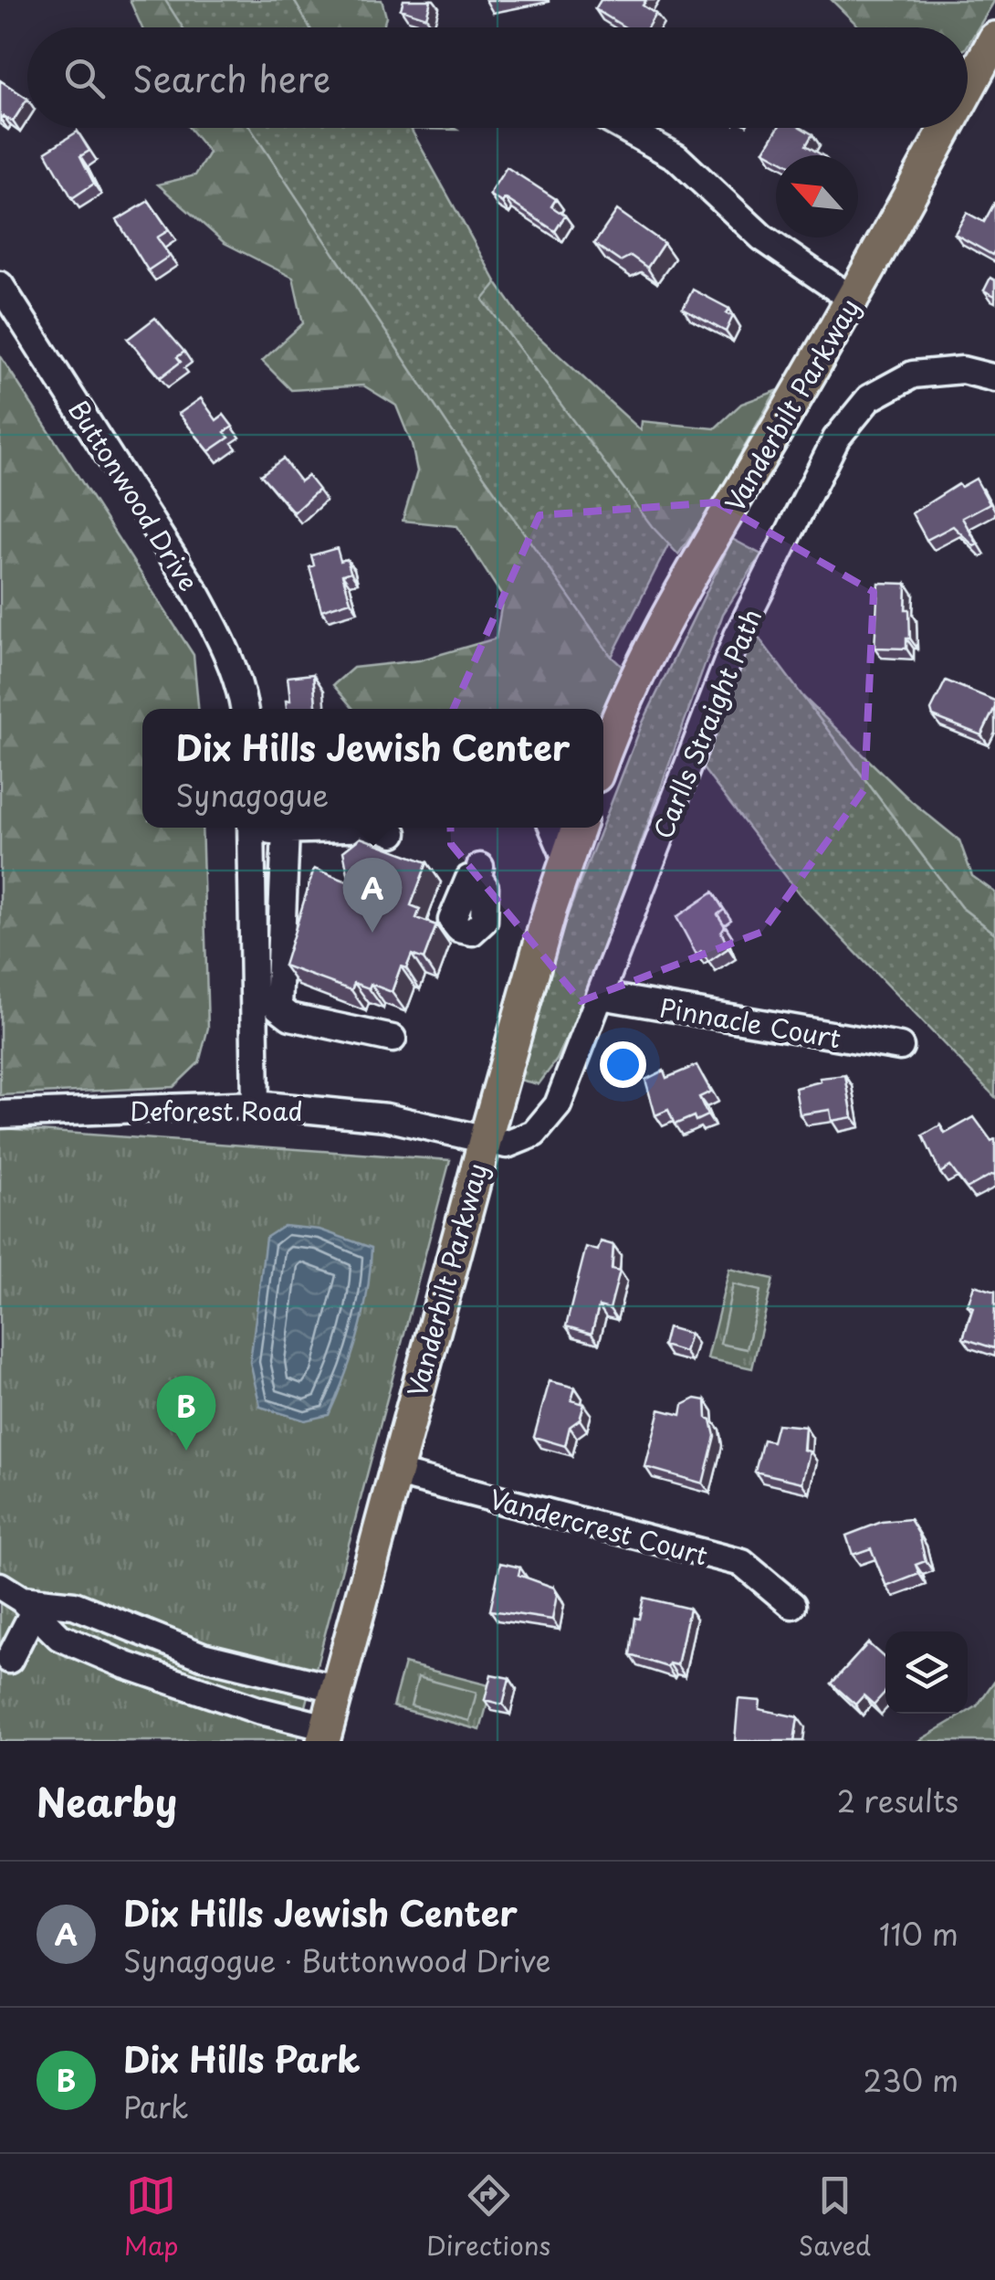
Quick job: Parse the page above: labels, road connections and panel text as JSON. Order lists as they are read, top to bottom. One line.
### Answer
{"streets":{"main road":["Vanderbilt Parkway"],"street":["Buttonwood Drive","Carlls Straight Path","Pinnacle Court","Deforest Road","Vandercrest Court"]},"crossings":[["Vanderbilt Parkway","Carlls Straight Path"],["Vanderbilt Parkway","Deforest Road"],["Vanderbilt Parkway","Vandercrest Court"],["Carlls Straight Path","Pinnacle Court"],["Carlls Straight Path","Deforest Road"]],"north":"top left","page":{"search":"Search here","popup":["Dix Hills Jewish Center","Synagogue"],"pins":["A","B"],"heading":["Nearby","2 results"],"list":[{"mark":"A","name":"Dix Hills Jewish Center","note":"Synagogue · Buttonwood Drive","value":"110 m"},{"mark":"B","name":"Dix Hills Park","note":"Park","value":"230 m"}],"nav":["Map","Directions","Saved"]}}
